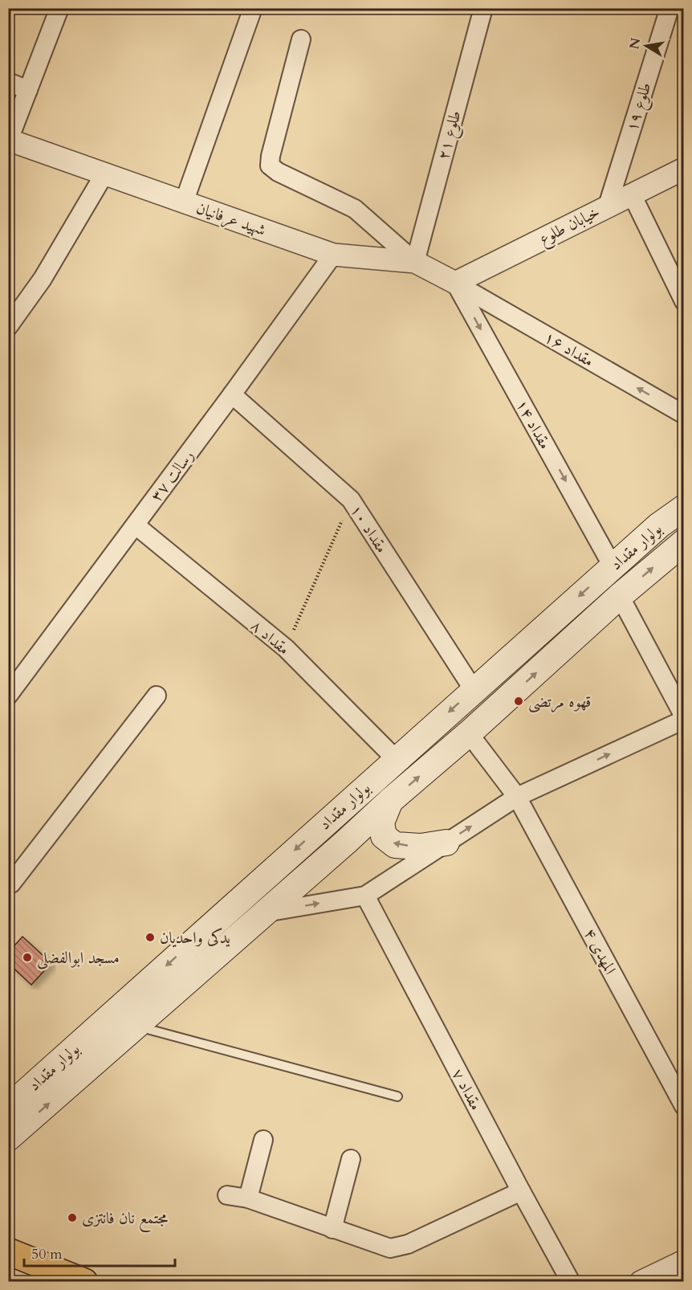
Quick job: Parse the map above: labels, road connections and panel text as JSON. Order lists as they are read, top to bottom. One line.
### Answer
{"streets":{"main road":["بولوار مقداد"],"street":["طلوع ۱۹","طلوع ۲۱","شهید عرفانیان","خیابان طلوع","مقداد ۱۶","مقداد ۱۴","رسالت ۳۷","مقداد ۱۰","مقداد ۸","المهدی ۴","مقداد ۷"]},"crossings":[["طلوع ۱۹","خیابان طلوع"],["طلوع ۲۱","شهید عرفانیان"],["شهید عرفانیان","خیابان طلوع"],["شهید عرفانیان","مقداد ۱۶"],["شهید عرفانیان","مقداد ۱۴"],["شهید عرفانیان","رسالت ۳۷"],["خیابان طلوع","مقداد ۱۶"],["خیابان طلوع","مقداد ۱۴"],["مقداد ۱۶","مقداد ۱۴"],["مقداد ۱۴","بولوار مقداد"],["رسالت ۳۷","مقداد ۱۰"],["رسالت ۳۷","مقداد ۸"],["مقداد ۱۰","بولوار مقداد"],["بولوار مقداد","مقداد ۸"],["بولوار مقداد","المهدی ۴"]],"one_way":["مقداد ۱۶","مقداد ۱۴"],"places":["قهوه مرتضی","یدکی واحدیان","مسجد ابوالفضلی","مجتمع نان فانتزی"],"scale_bar":"50 m","north":"left"}
